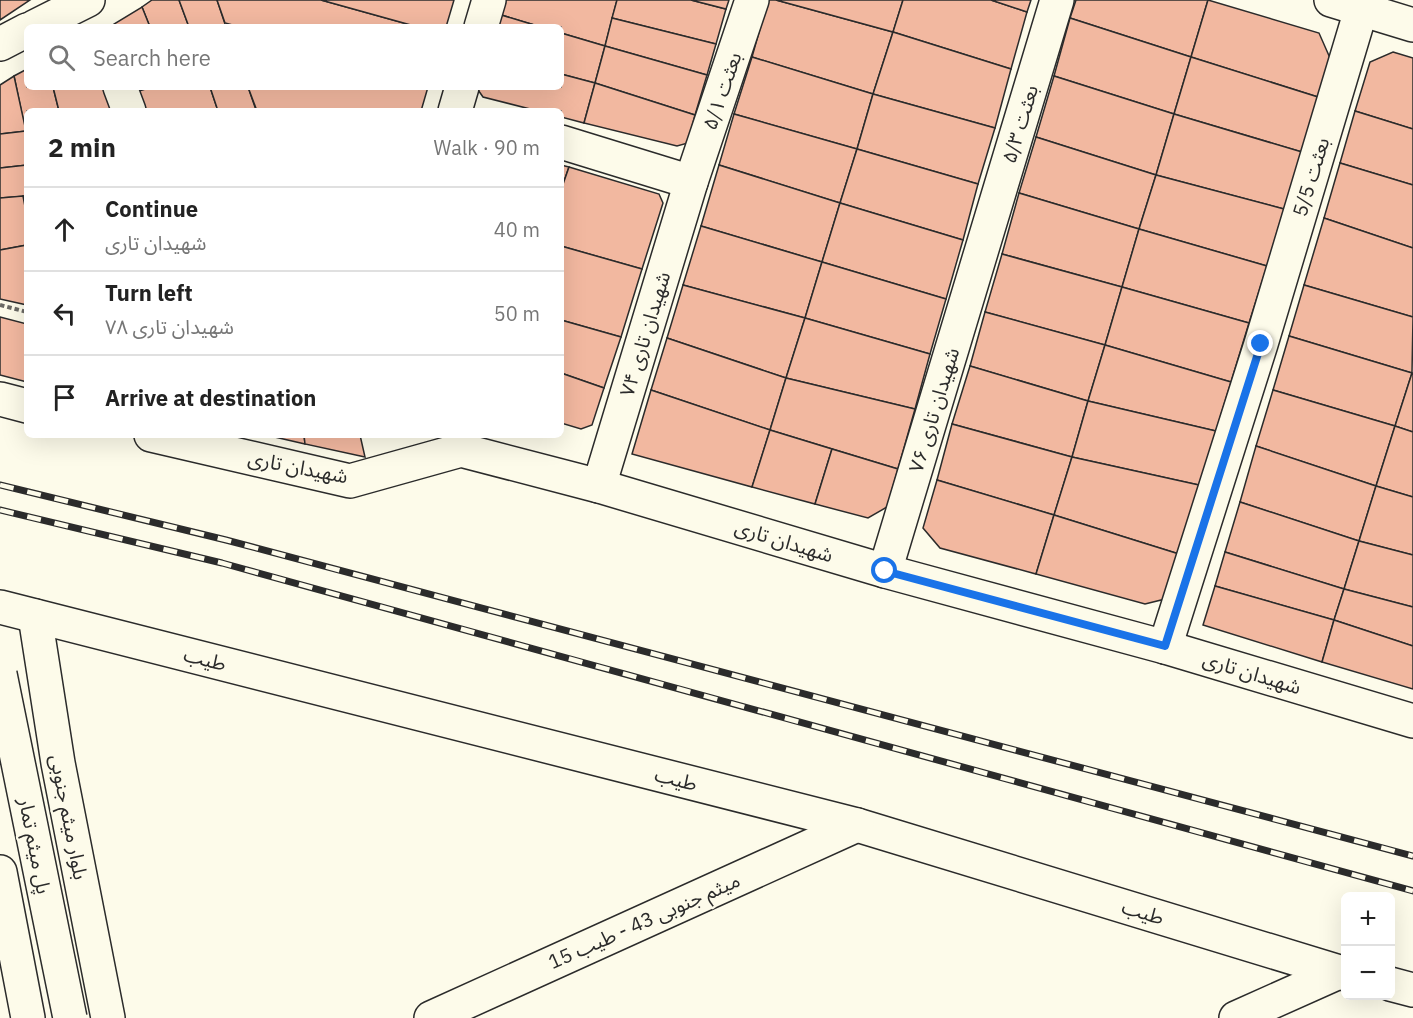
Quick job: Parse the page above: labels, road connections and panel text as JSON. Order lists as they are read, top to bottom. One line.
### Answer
{"streets":{"street":["بعثت ۵/۱","بعثت ۵/۳","بعثت 5/5","شهیدان تاری ۷۴","شهیدان تاری ۷۶","شهیدان تاری","طیب","بلوار میثم جنوبی","پل میثم تمار","میثم جنوبی 43 - طیب 15"]},"crossings":[["بعثت ۵/۱","شهیدان تاری ۷۴"],["بعثت ۵/۳","شهیدان تاری ۷۶"],["بعثت 5/5","شهیدان تاری"],["شهیدان تاری ۷۴","شهیدان تاری"],["شهیدان تاری ۷۶","شهیدان تاری"],["طیب","بلوار میثم جنوبی"],["طیب","میثم جنوبی 43 - طیب 15"]],"page":{"search":"Search here","heading":["2 min","Walk · 90 m"],"list":[["Continue","شهیدان تاری","40 m"],["Turn left","شهیدان تاری ۷۸","50 m"],"Arrive at destination"],"map_buttons":["+","−"]}}
